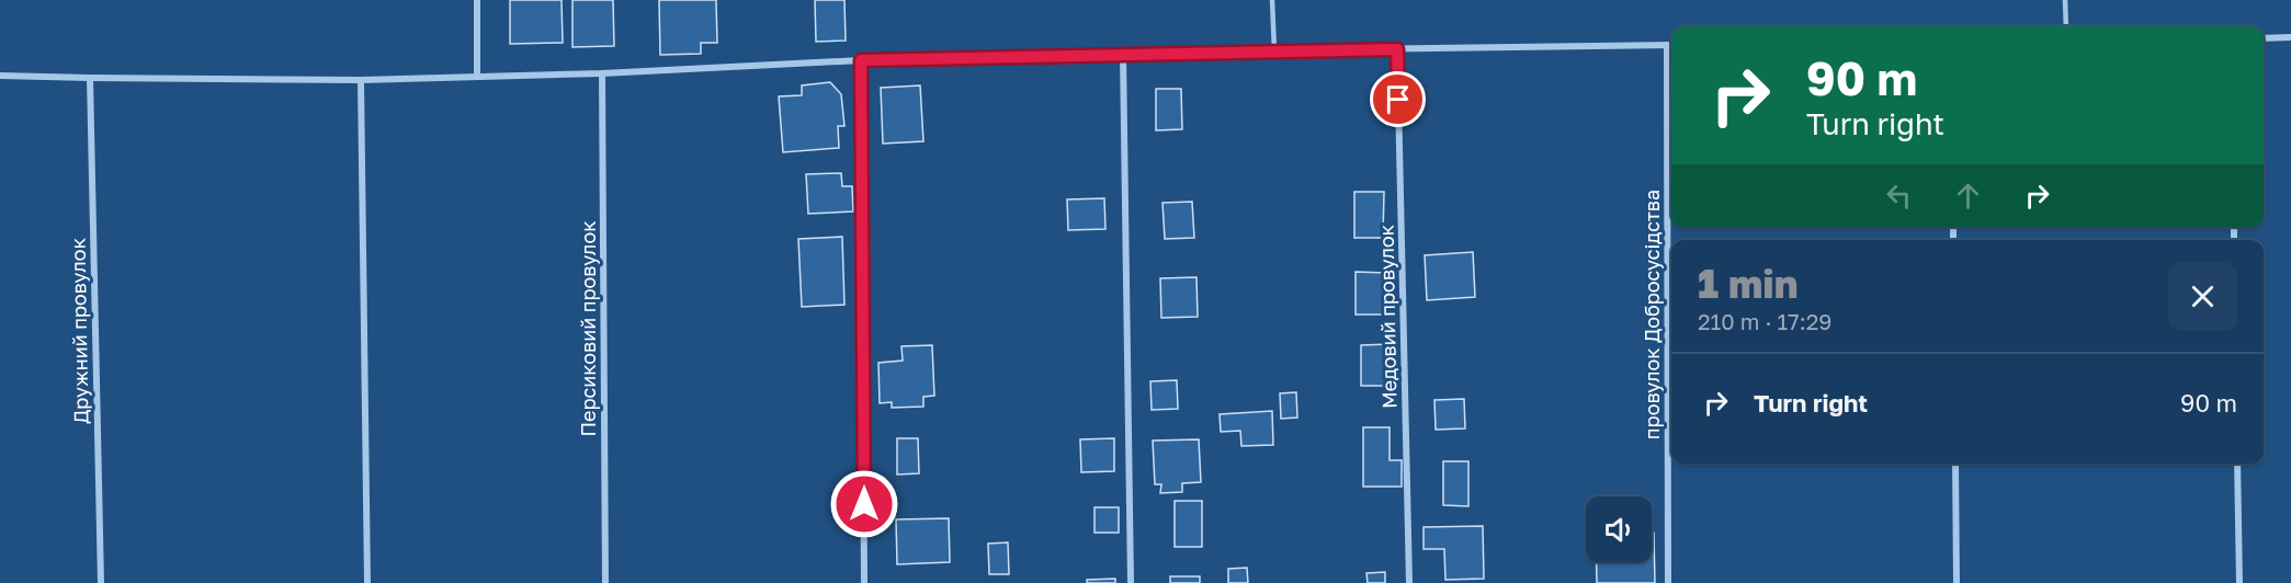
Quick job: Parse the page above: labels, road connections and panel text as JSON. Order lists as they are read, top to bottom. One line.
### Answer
{"streets":{"street":["провулок Добросусідства","Медовий провулок","Персиковий провулок","Дружний провулок"]},"page":{"turn":["90 m","Turn right"],"heading":["1 min","210 m · 17:29"],"list":[{"name":"Turn right","value":"90 m"}]}}
